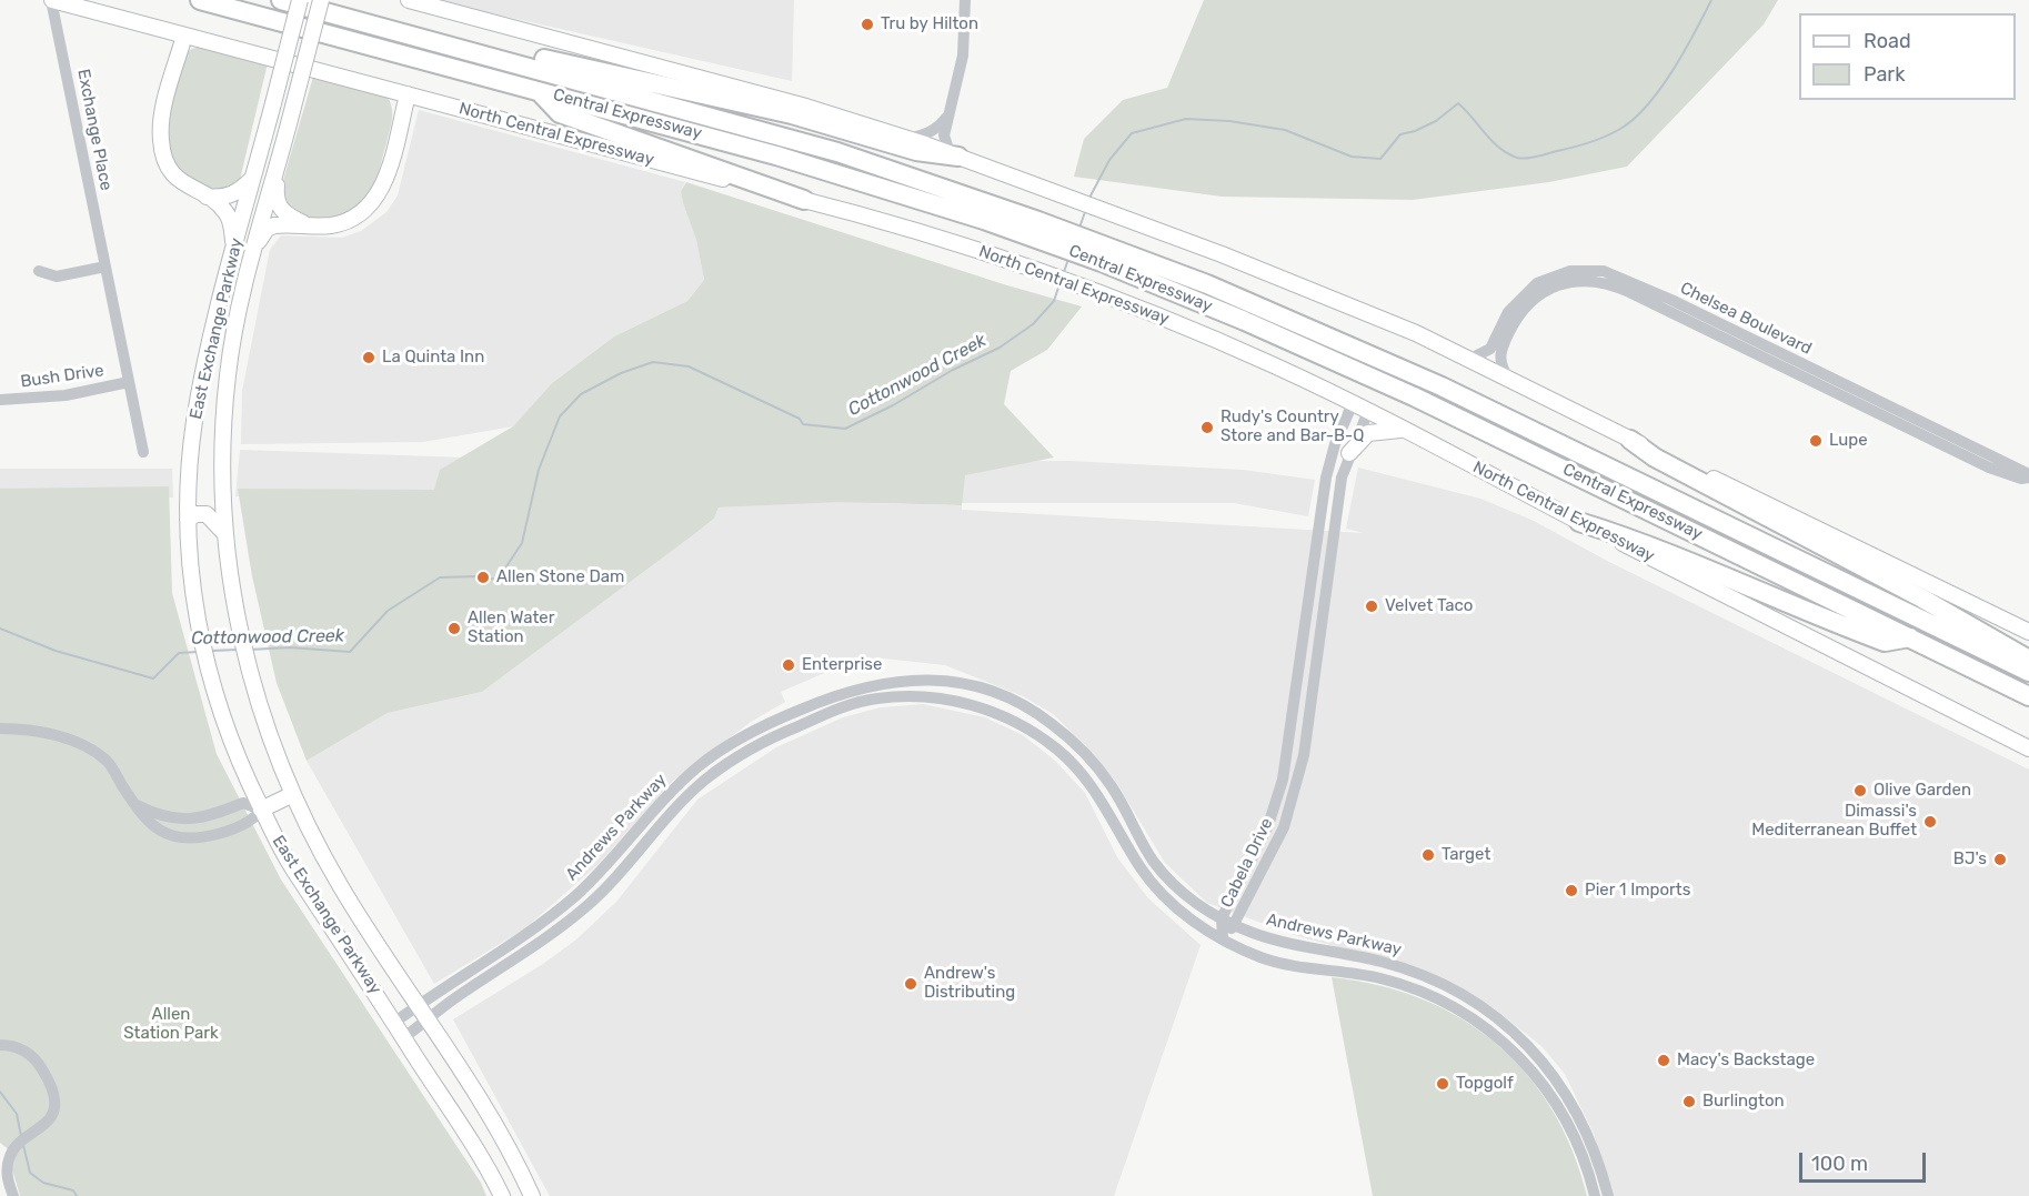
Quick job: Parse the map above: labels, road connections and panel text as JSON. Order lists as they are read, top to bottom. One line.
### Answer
{"streets":{"highway":["Central Expressway"],"main road":["North Central Expressway","East Exchange Parkway"],"street":["Exchange Place","Chelsea Boulevard","Bush Drive","Andrews Parkway","Cabela Drive"]},"crossings":[["Exchange Place","North Central Expressway"],["Exchange Place","Bush Drive"],["North Central Expressway","Cabela Drive"],["East Exchange Parkway","Andrews Parkway"],["Andrews Parkway","Cabela Drive"]],"water":["Cottonwood Creek"],"parks":["Allen Station Park"],"places":["Tru by Hilton","La Quinta Inn","Rudy's Country Store and Bar-B-Q","Lupe","Allen Stone Dam","Velvet Taco","Allen Water Station","Enterprise","Olive Garden","Dimassi's Mediterranean Buffet","Target","BJ's","Pier 1 Imports","Andrew's Distributing","Macy's Backstage","Topgolf","Burlington"],"legend":["Road","Park"],"scale_bar":"100 m"}
